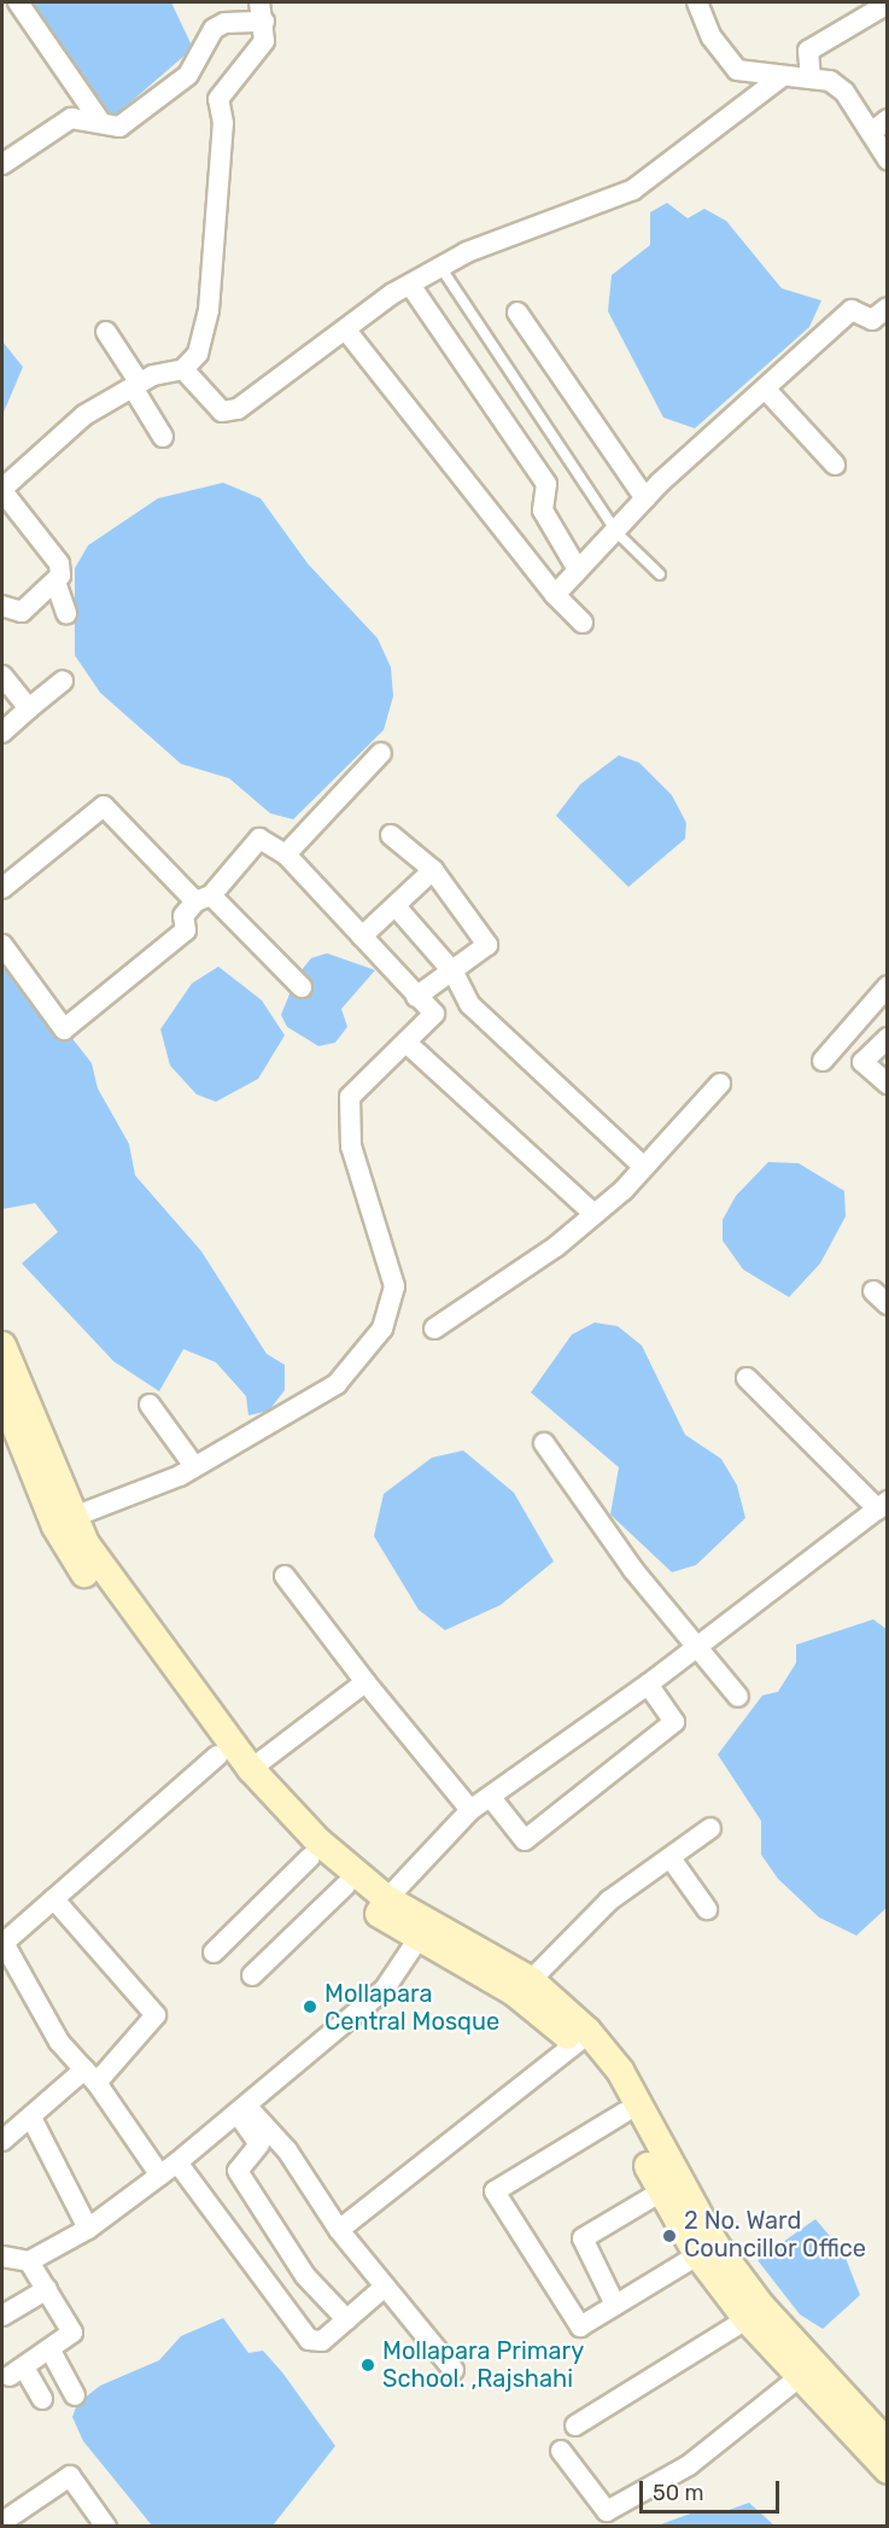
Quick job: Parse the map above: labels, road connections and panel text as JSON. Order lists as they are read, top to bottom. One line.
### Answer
{"places":["Mollapara Central Mosque","2 No. Ward Councillor Office","Mollapara Primary School. ,Rajshahi"],"scale_bar":"50 m"}
